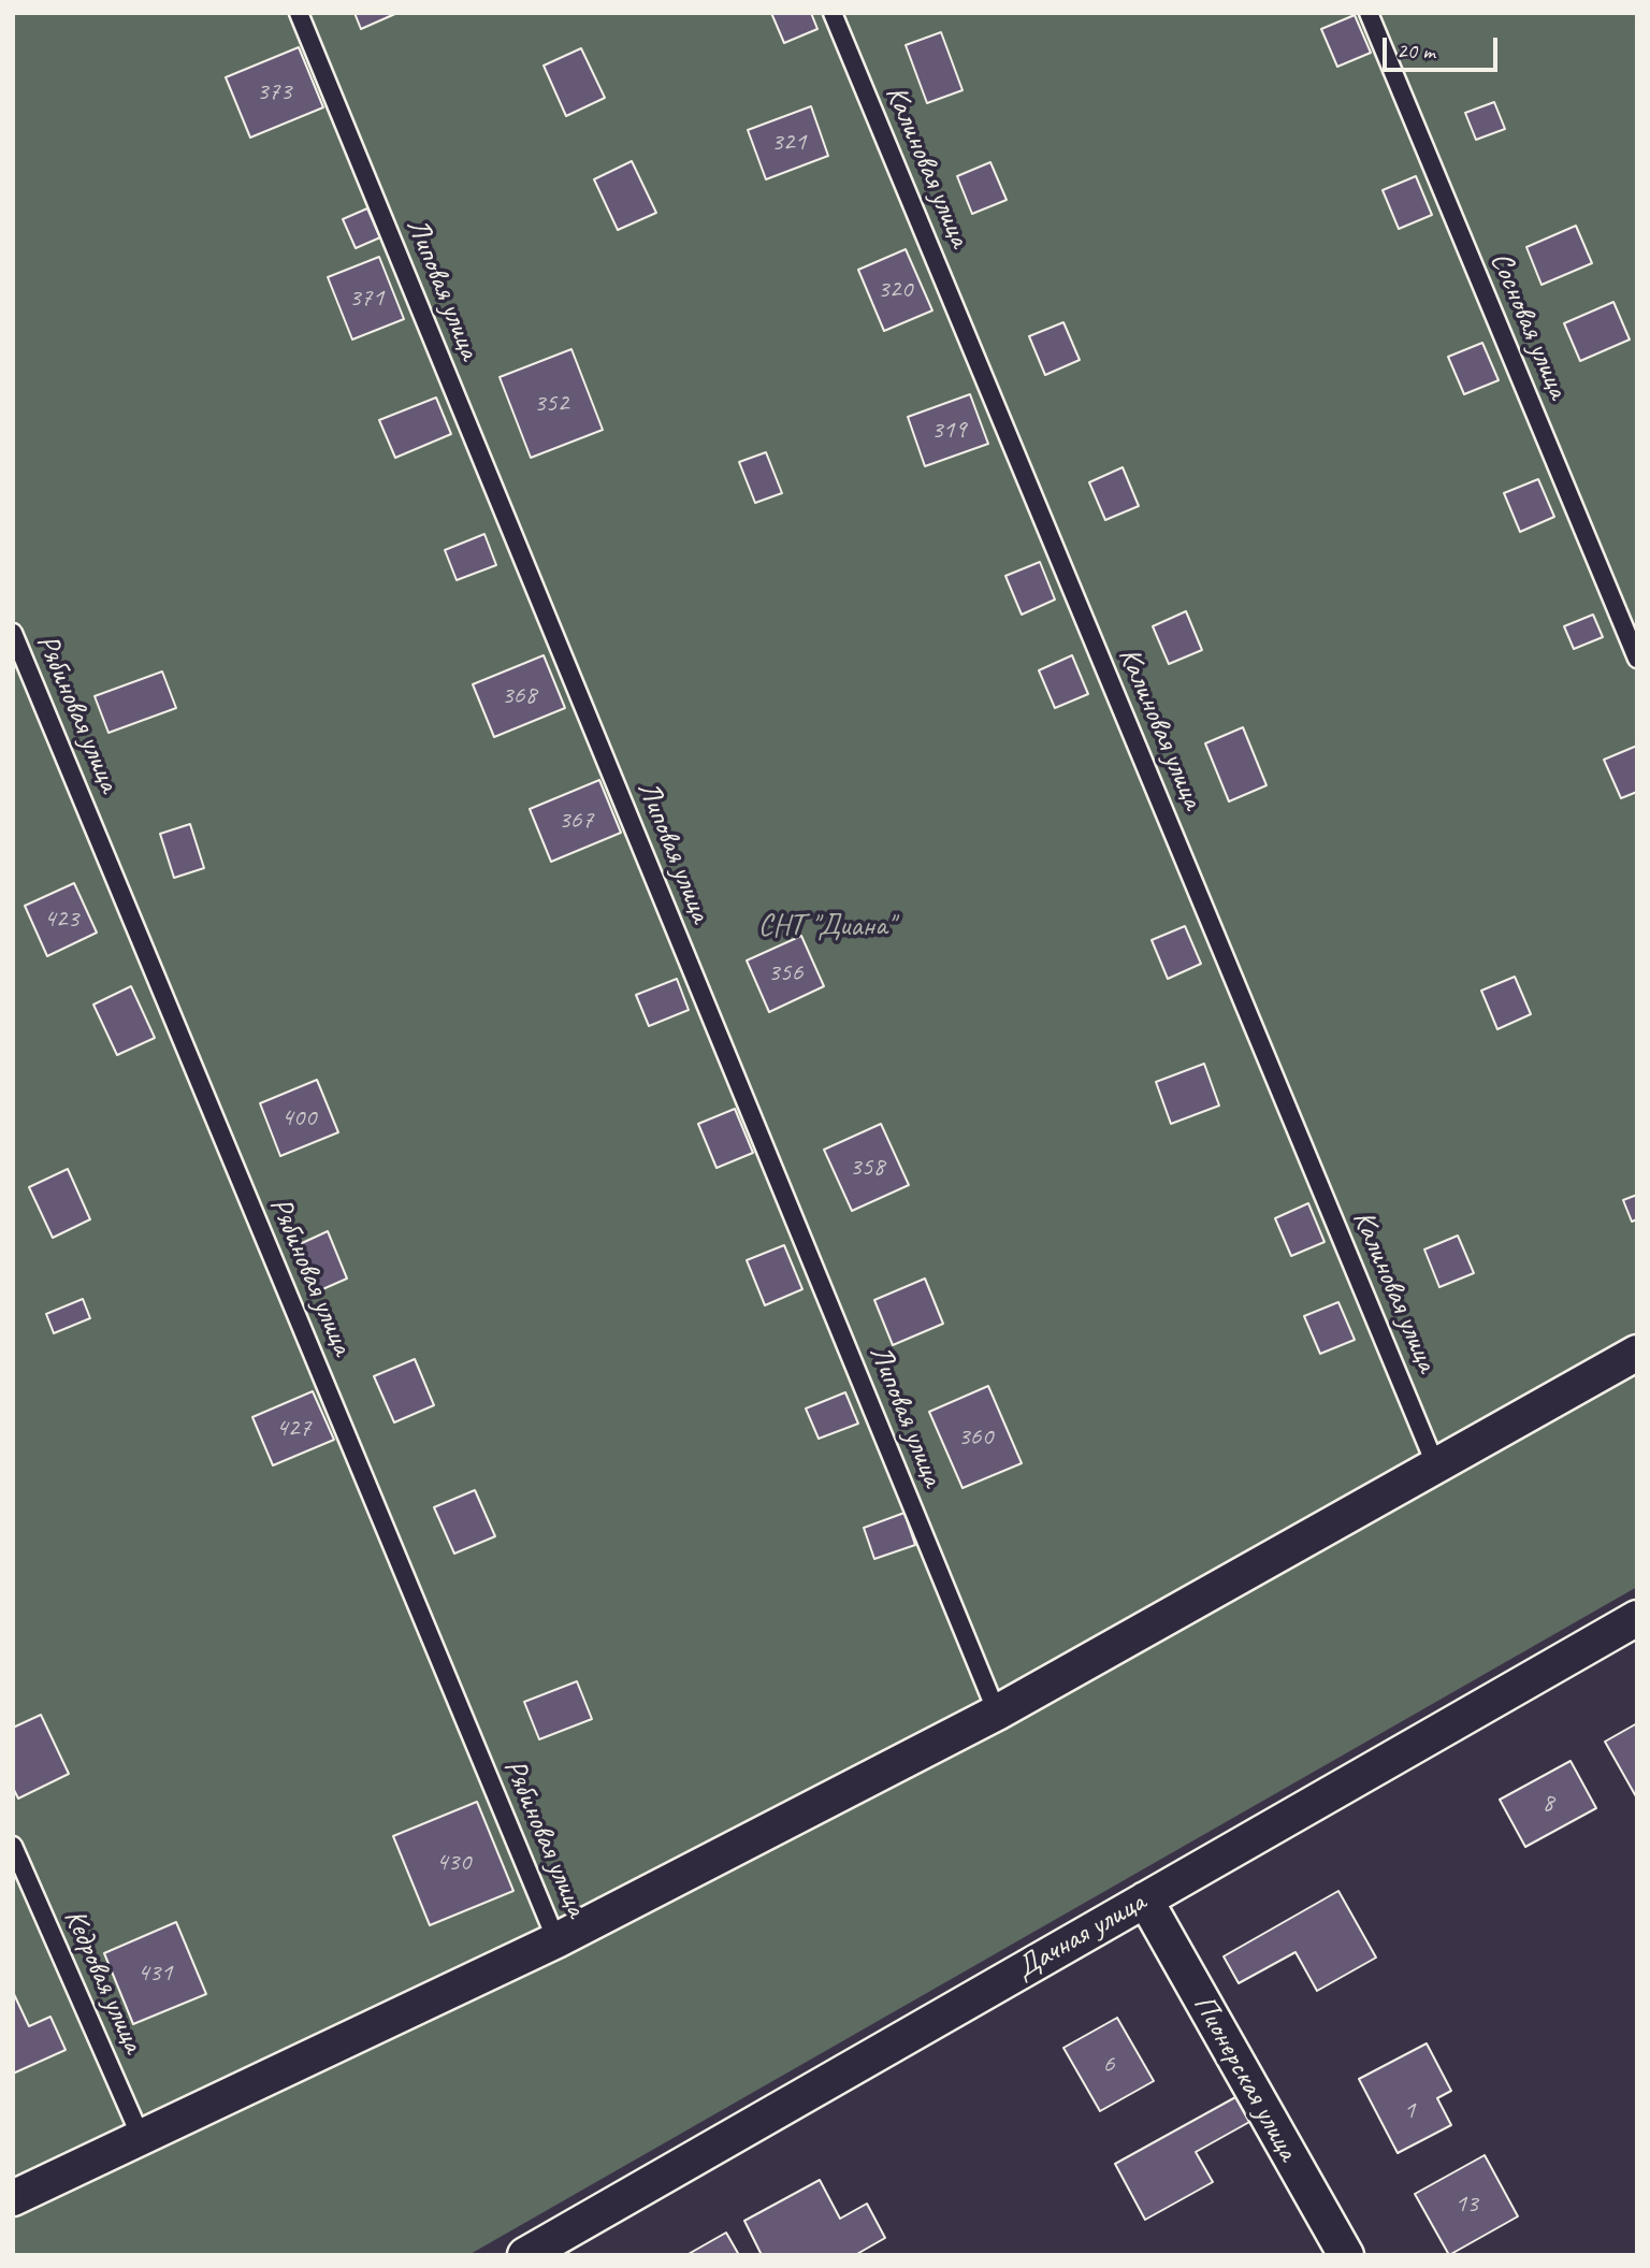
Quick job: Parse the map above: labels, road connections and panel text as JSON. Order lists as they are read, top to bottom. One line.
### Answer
{"streets":{"street":["Дачная улица","Пионерская улица"],"lane":["Калиновая улица","Липовая улица","Сосновая улица","Рябиновая улица","Кедровая улица"]},"crossings":[["Дачная улица","Пионерская улица"]],"parks":["СНТ \"Диана\""],"house_numbers":["373","321","320","371","352","319","368","367","423","356","400","358","427","360","8","430","431","6","1","13"],"scale_bar":"20 m"}
